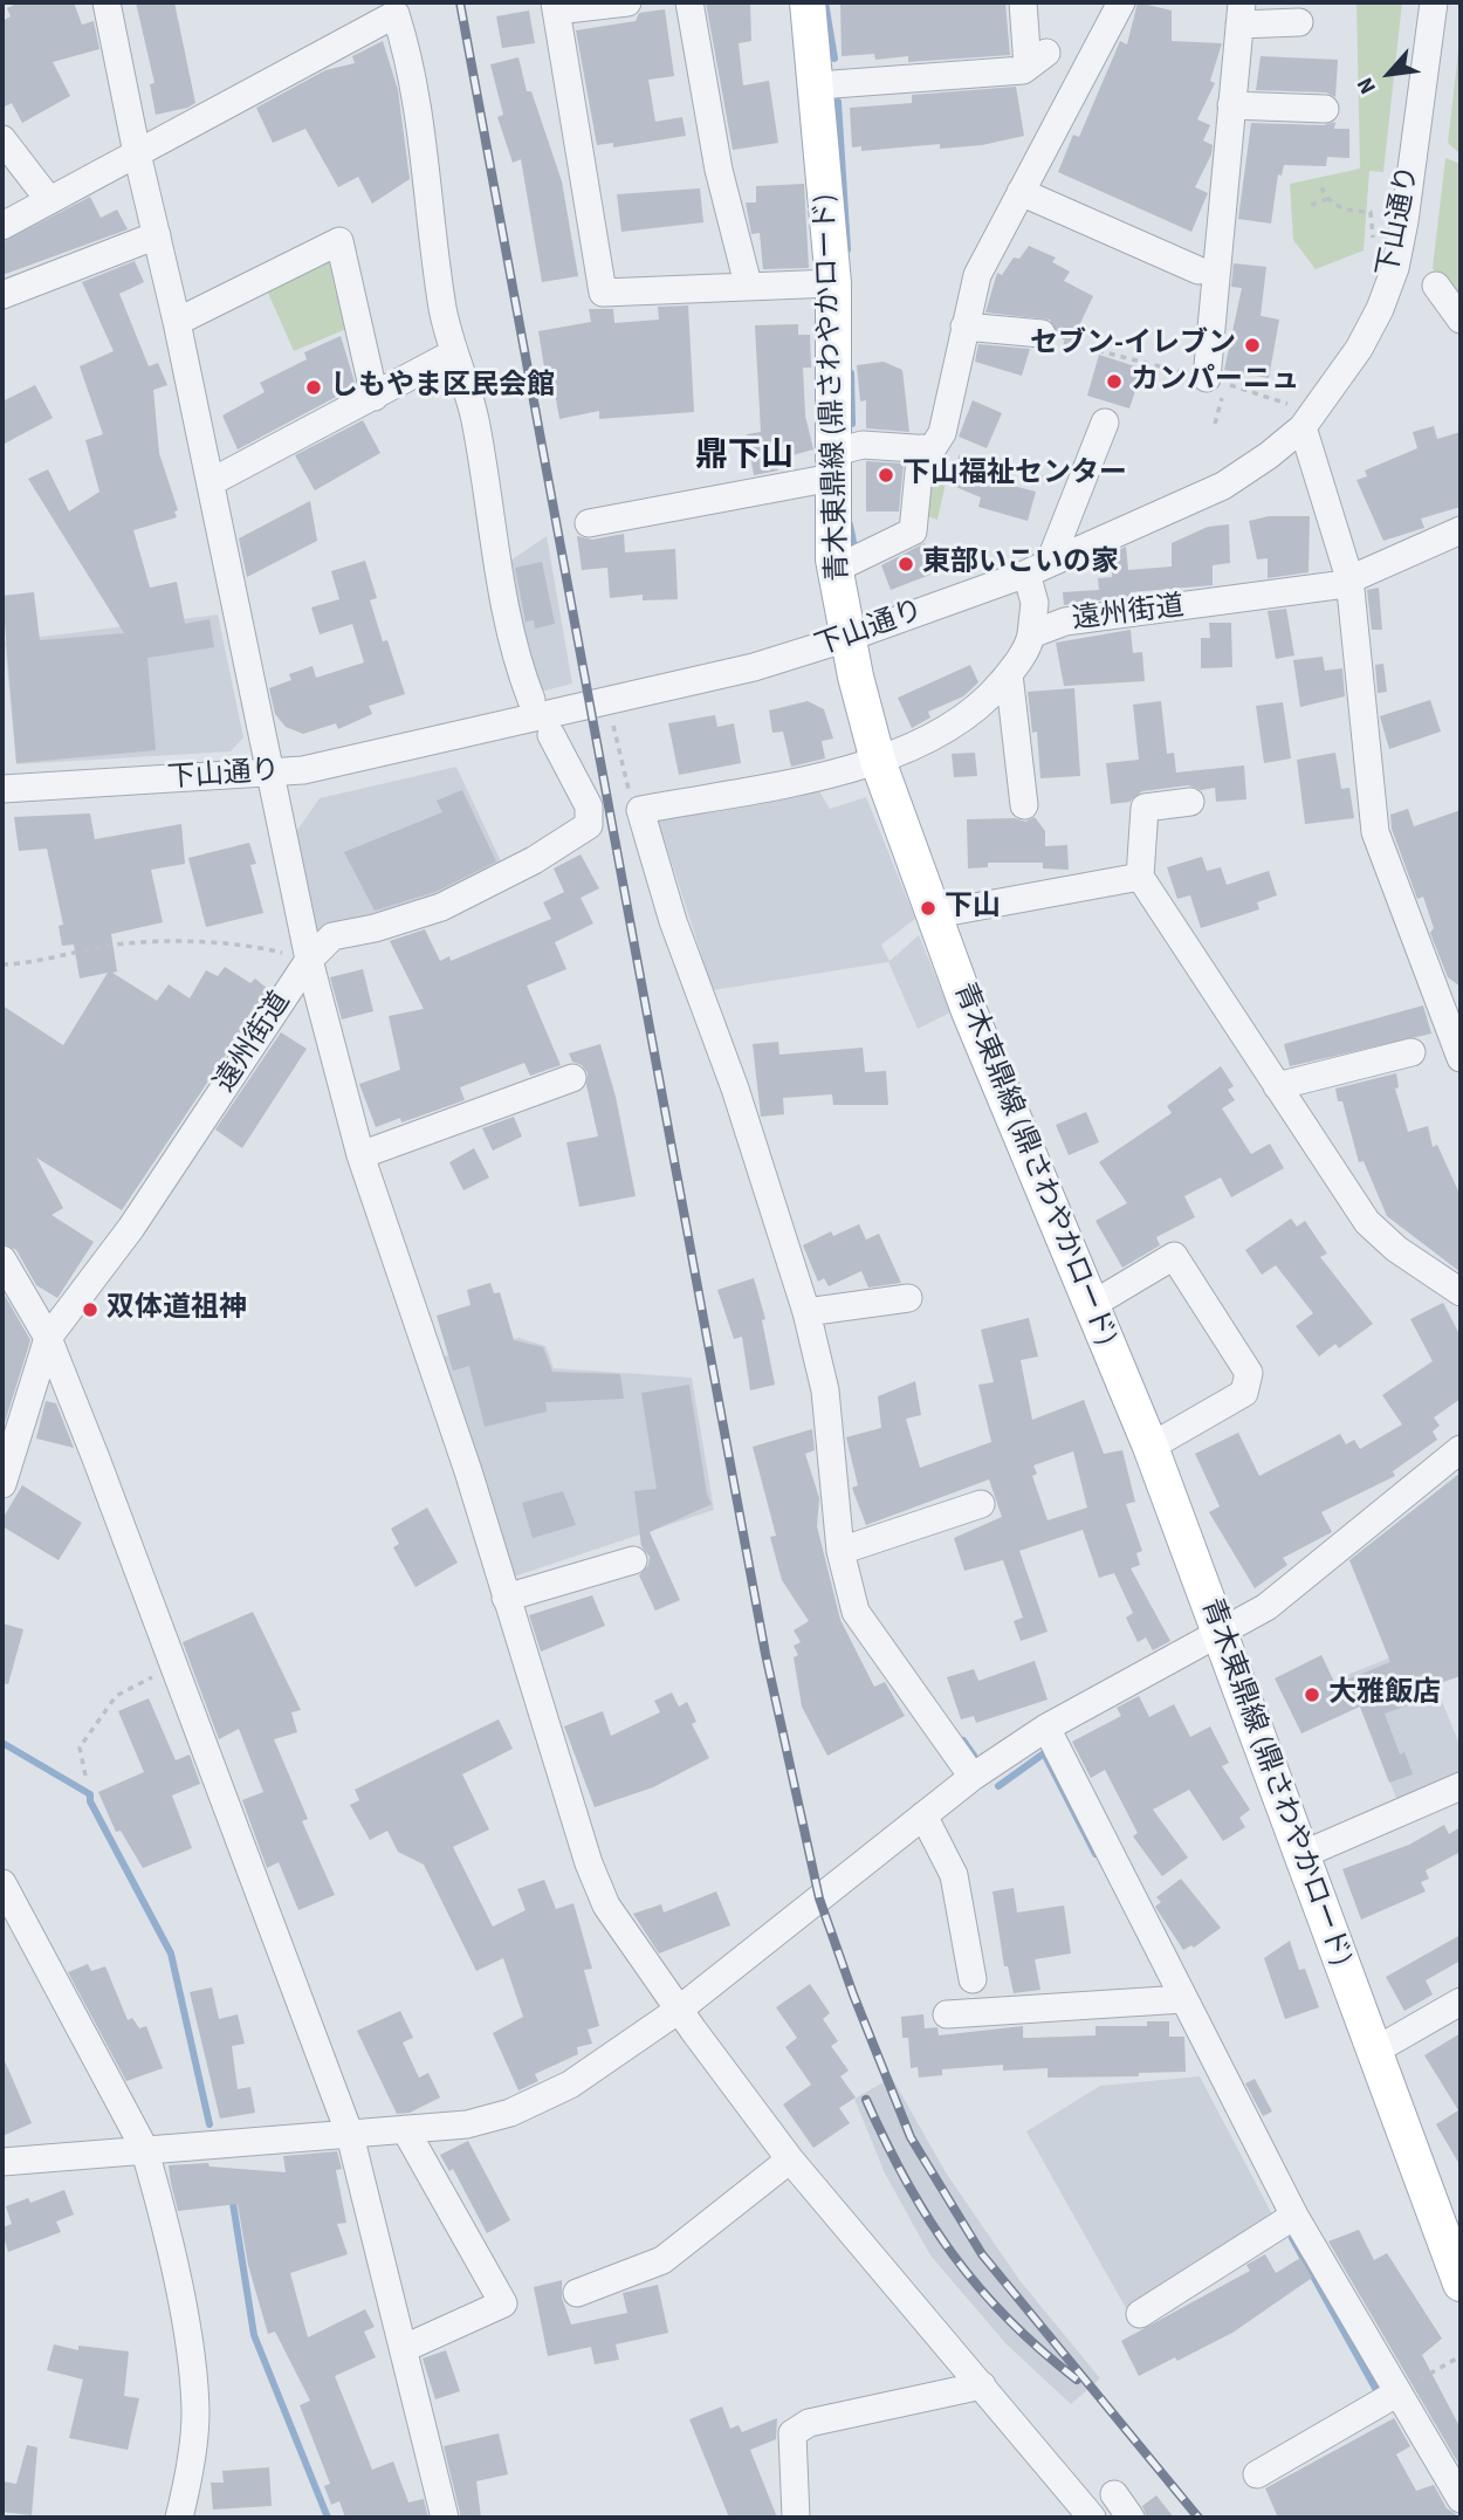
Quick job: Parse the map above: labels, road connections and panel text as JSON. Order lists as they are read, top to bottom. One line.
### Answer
{"streets":{"main road":["青木東鼎線 (鼎さわやかロード)"],"street":["下山通り","遠州街道"]},"crossings":[["下山通り","青木東鼎線 (鼎さわやかロード)"],["青木東鼎線 (鼎さわやかロード)","遠州街道"]],"districts":["鼎下山"],"places":["セブン-イレブン","カンパーニュ","しもやま区民会館","下山福祉センター","東部いこいの家","下山","双体道祖神","大雅飯店"],"north":"bottom left"}
